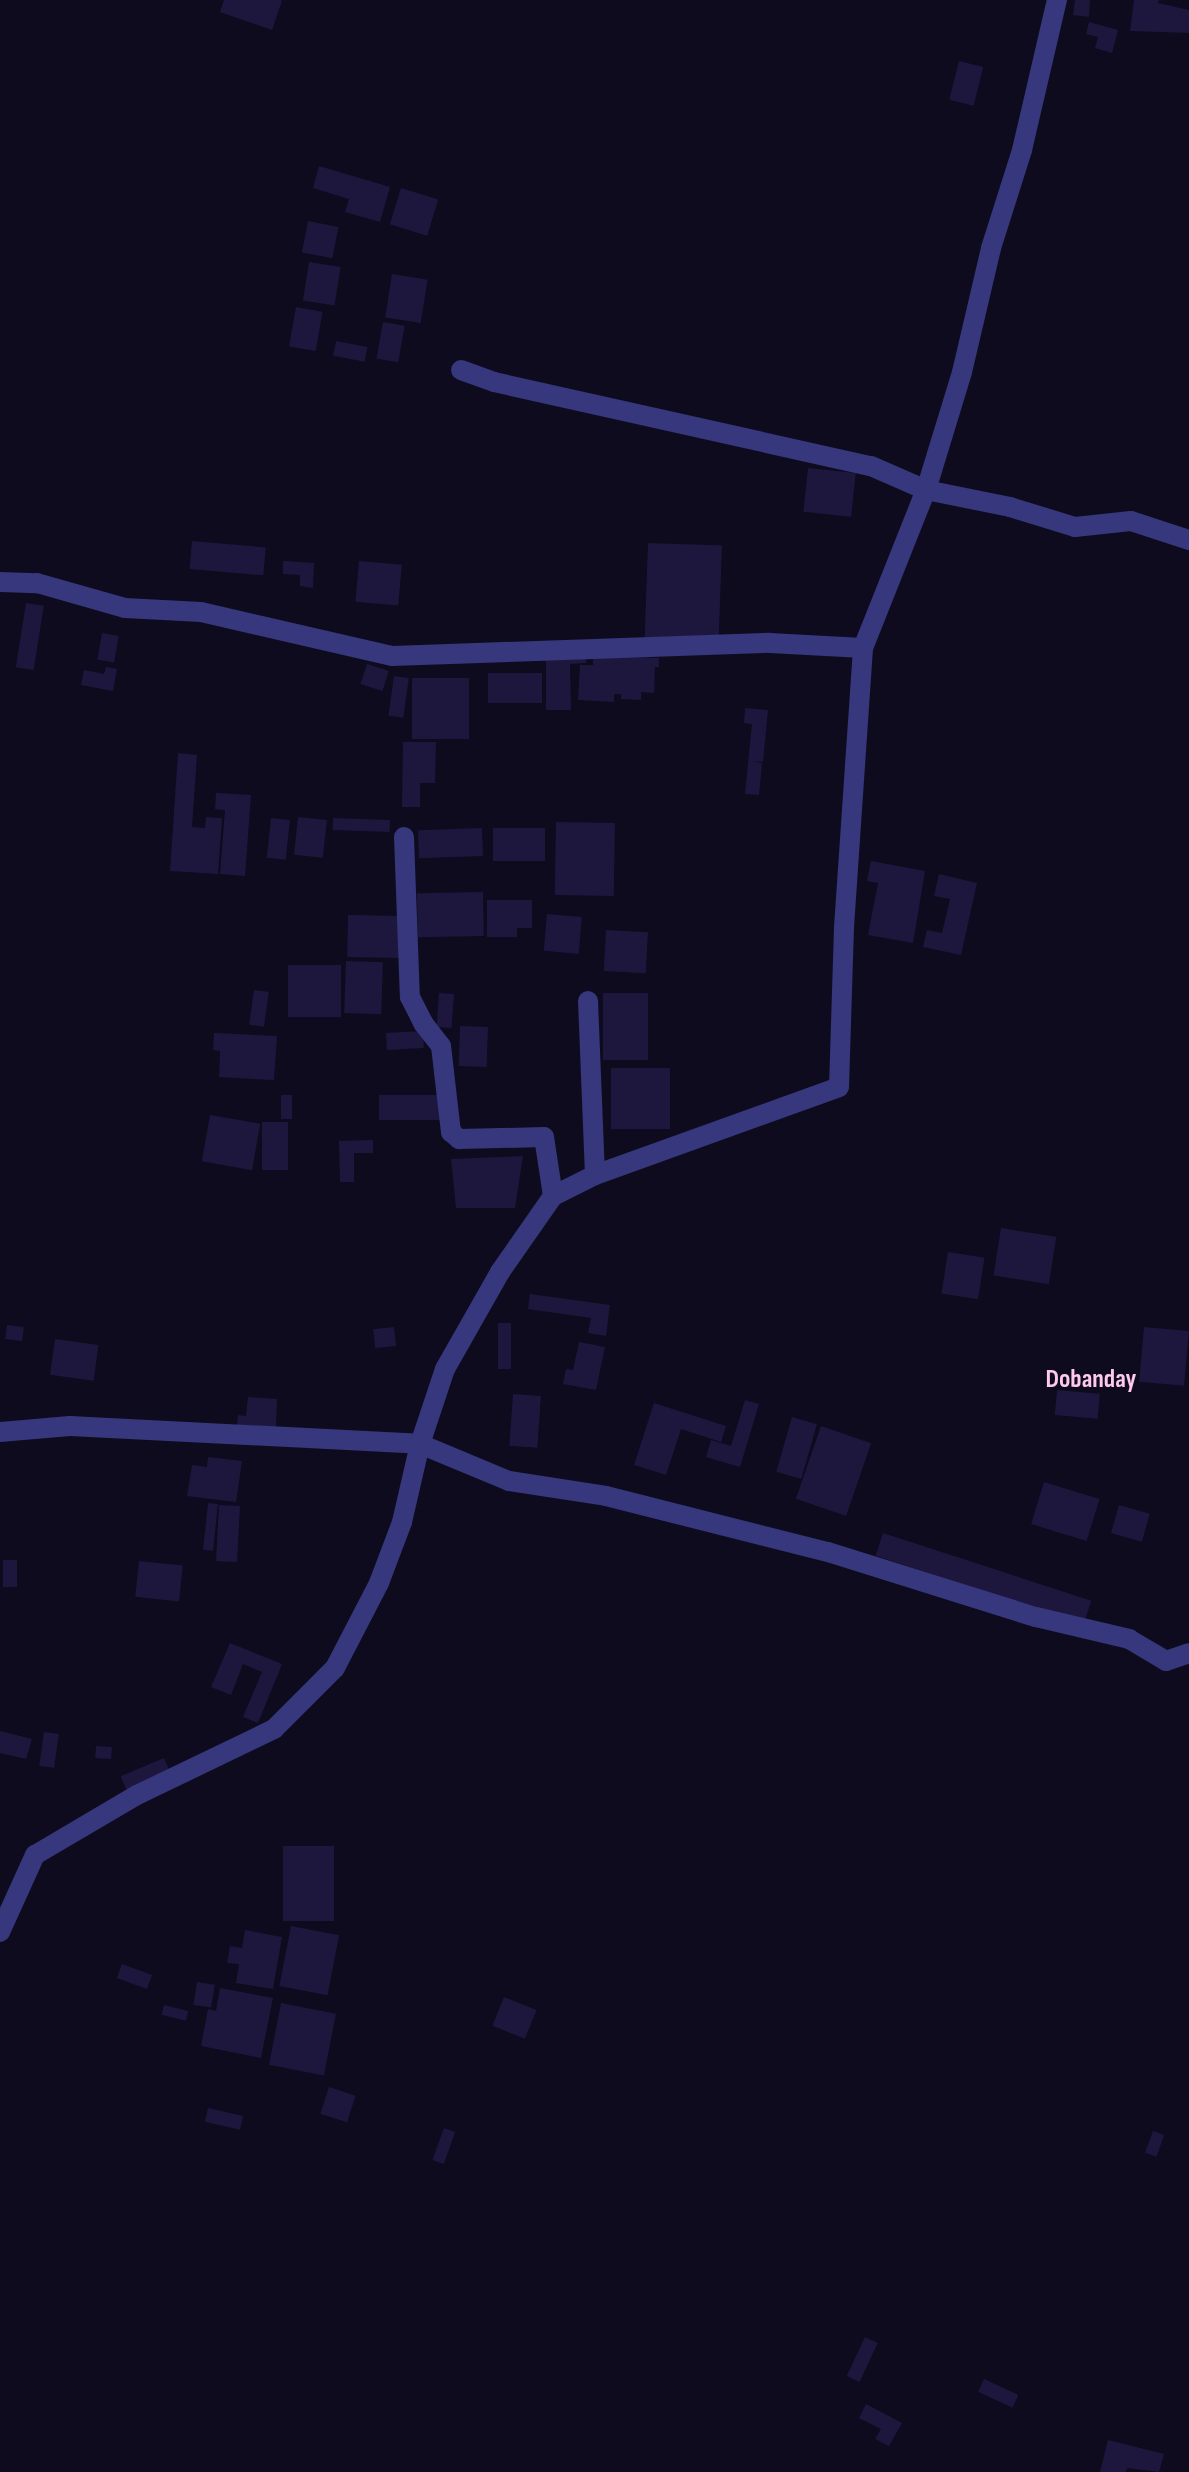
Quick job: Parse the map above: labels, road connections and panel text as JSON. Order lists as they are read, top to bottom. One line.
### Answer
{"districts":["Dobanday"]}
